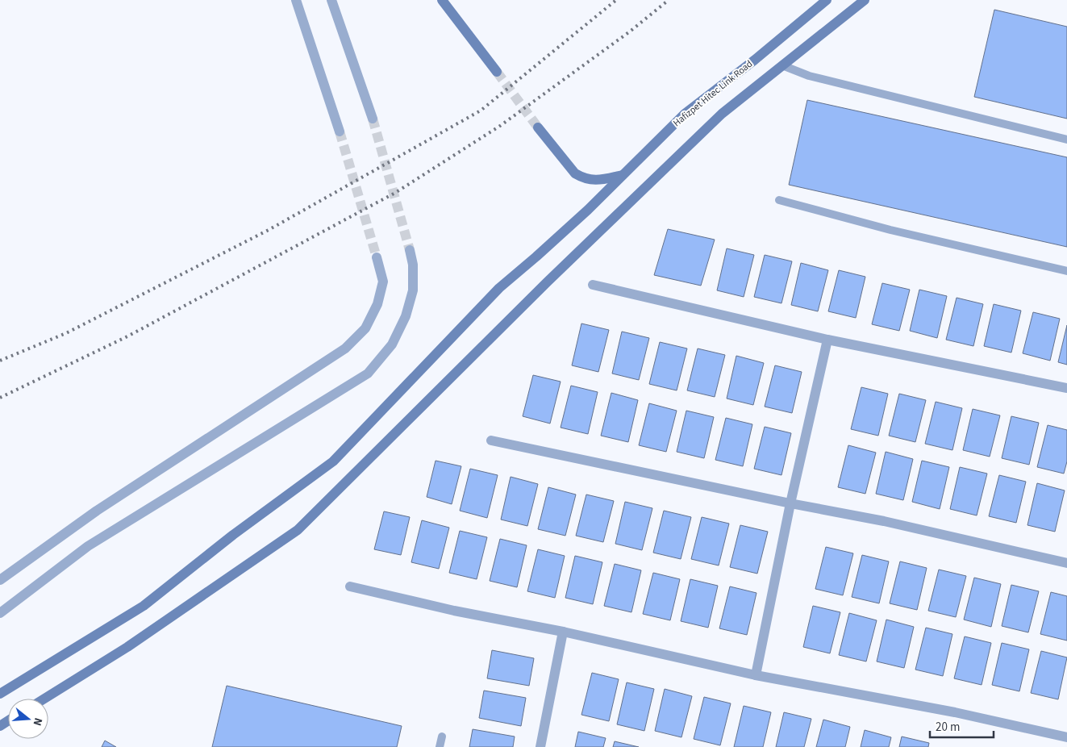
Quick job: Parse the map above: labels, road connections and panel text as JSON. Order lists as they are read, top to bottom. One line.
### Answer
{"streets":{"main road":["Hafizpet Hitec Link Road"]},"scale_bar":"20 m","north":"right"}
